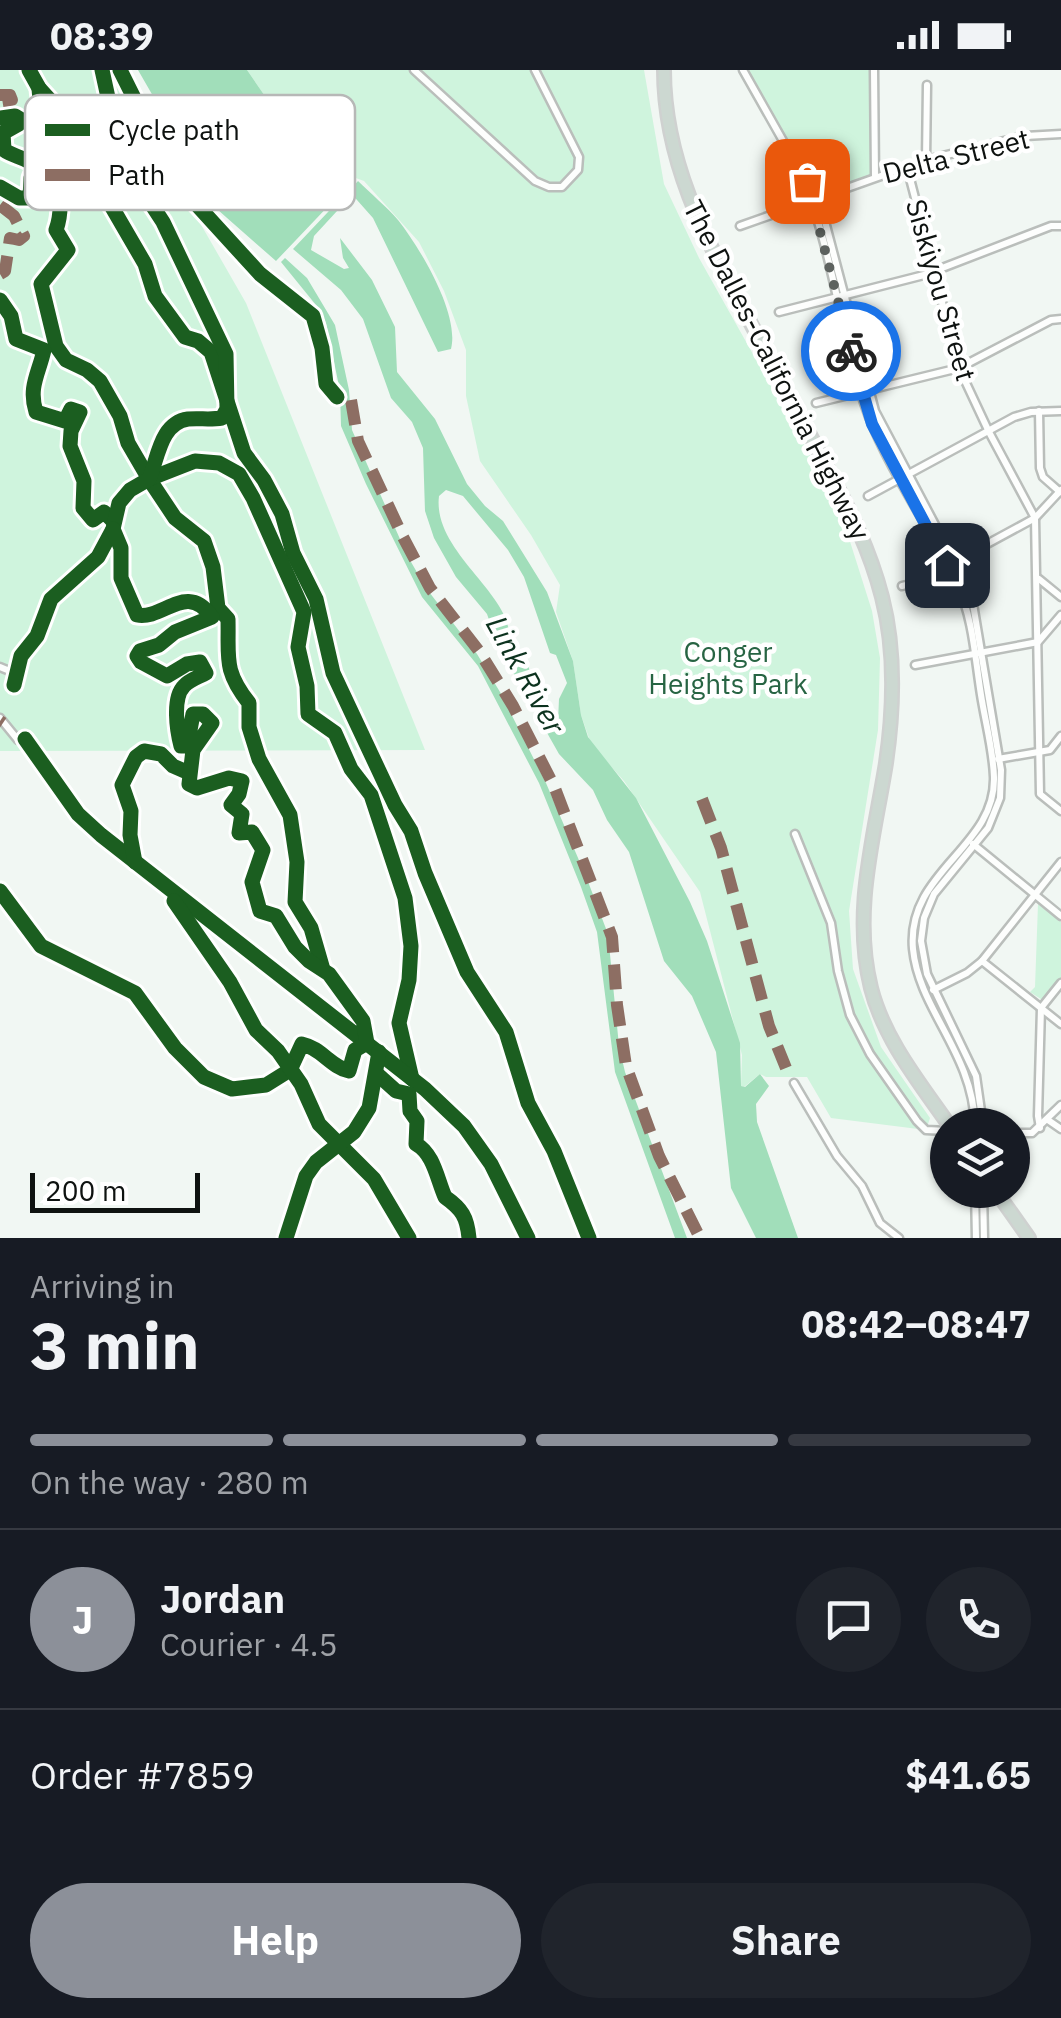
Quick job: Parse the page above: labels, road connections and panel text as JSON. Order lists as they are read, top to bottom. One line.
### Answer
{"streets":{"highway":["The Dalles-California Highway"],"street":["Delta Street","Siskiyou Street"]},"crossings":[["Delta Street","Siskiyou Street"]],"water":["Link River"],"parks":["Conger Heights Park"],"legend":["Cycle path","Path"],"scale_bar":"200 m","page":{"status":"08:39","scale":"200 m","heading":["3 min","Arriving in","08:42–08:47"],"panel":["Jordan","Courier · 4.5","Order #7859","$41.65"],"bar":"On the way · 280 m","round":"J","buttons":["Help","Share"]}}
